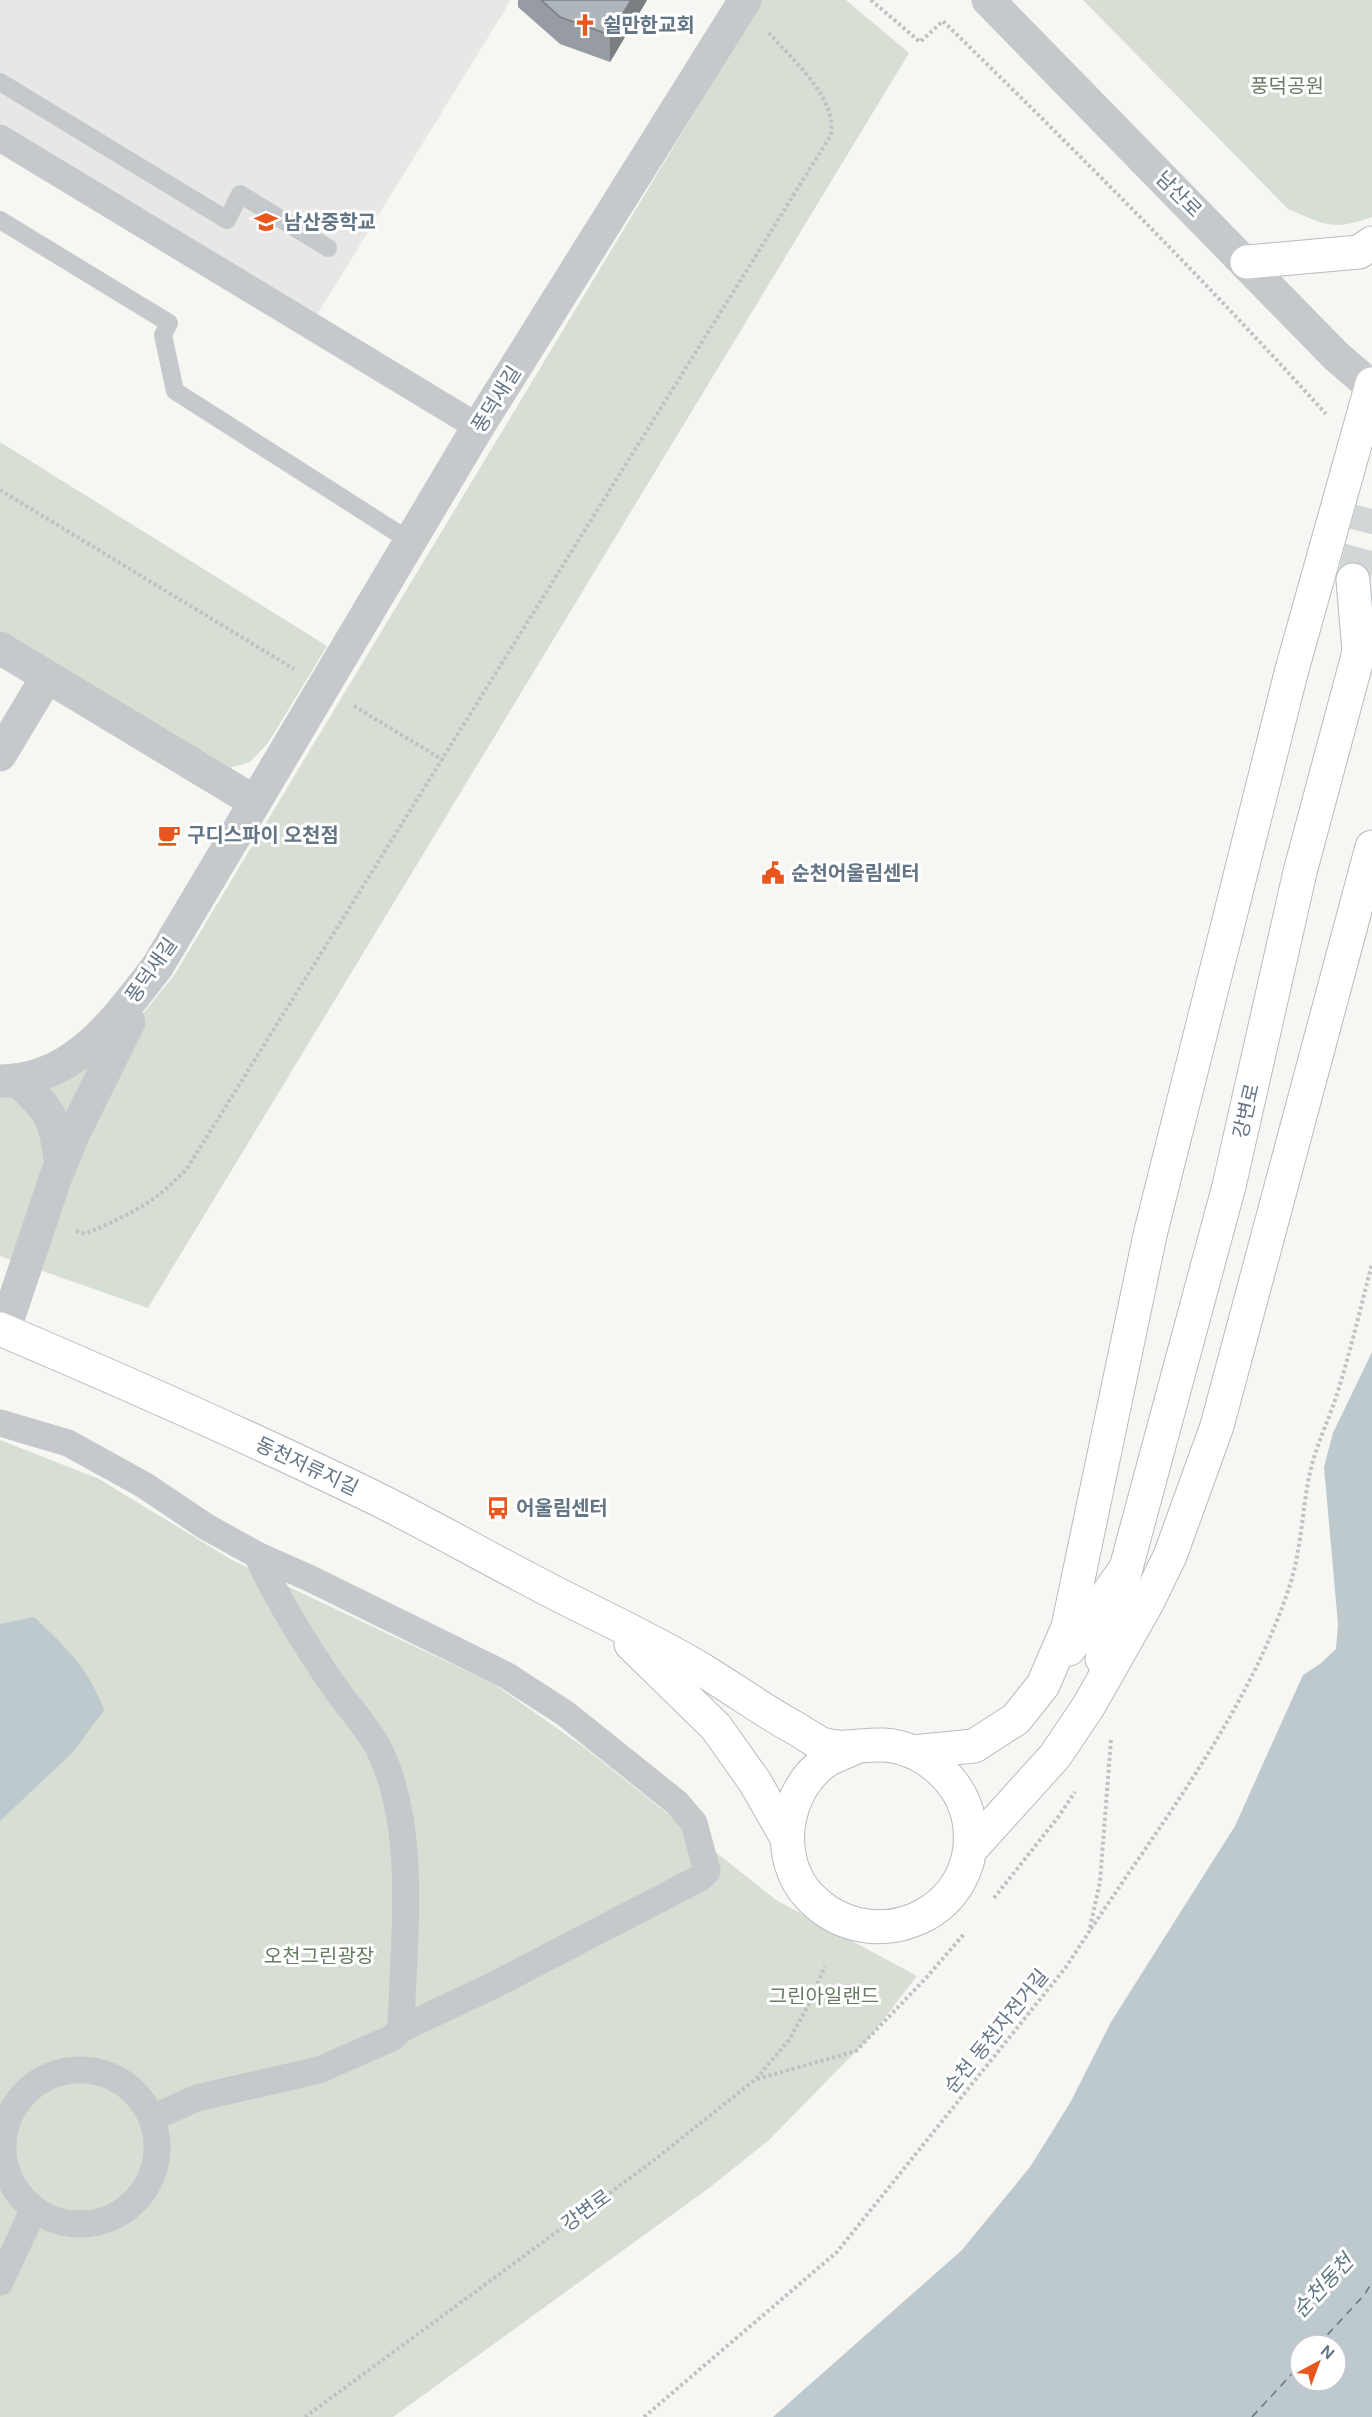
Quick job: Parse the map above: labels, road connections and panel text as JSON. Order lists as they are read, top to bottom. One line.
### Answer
{"streets":{"main road":["강변로","동천저류지길"],"street":["남산로","풍덕새길"],"path":["순천 동천자전거길"]},"water":["순천동천"],"parks":["풍덕공원","오천그린광장","그린아일랜드"],"places":{"church":["쉴만한교회"],"school or university":["남산중학교"],"cafe":["구디스파이 오천점"],"public building":["순천어울림센터"],"bus stop":["어울림센터"]},"north":"top right"}
